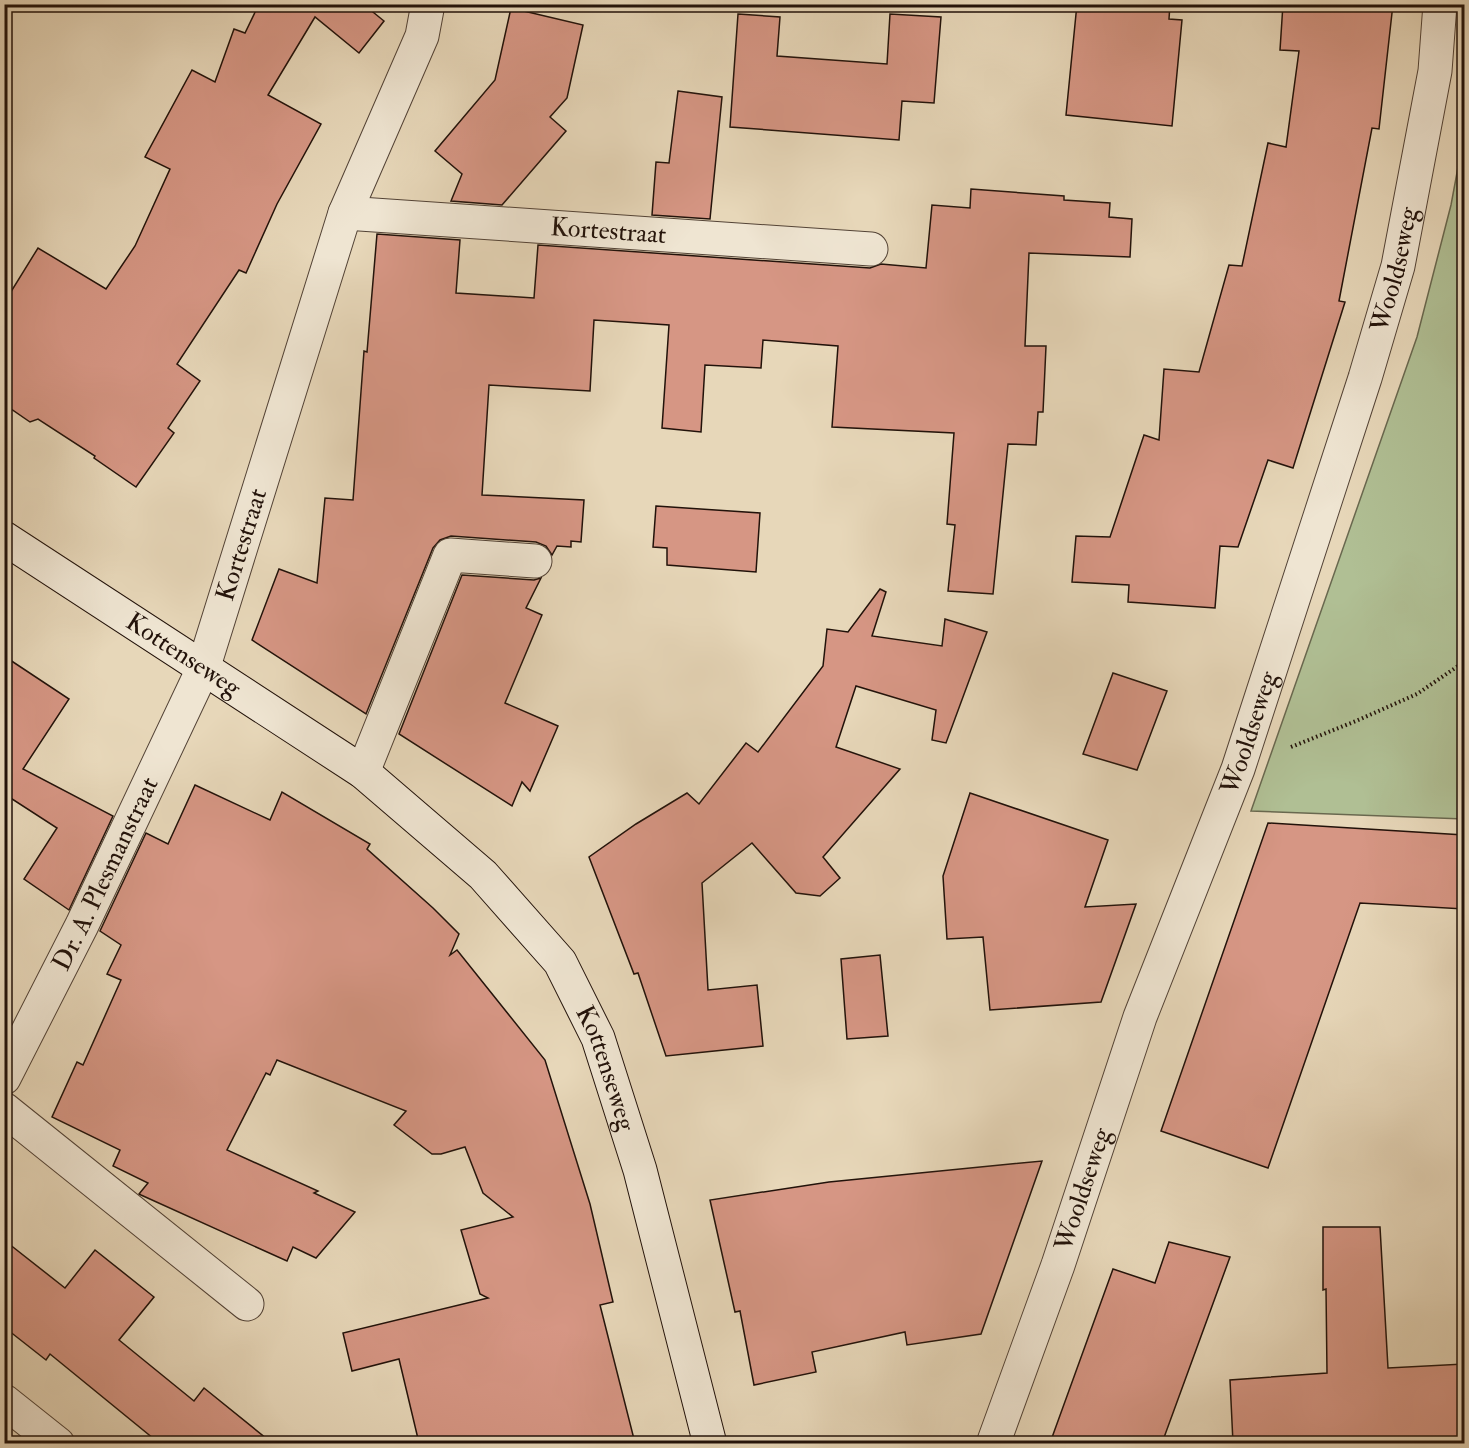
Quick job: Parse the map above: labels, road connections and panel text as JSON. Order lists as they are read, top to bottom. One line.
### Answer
{"streets":{"street":["Kortestraat","Wooldseweg","Kottenseweg","Dr. A. Plesmanstraat"]},"crossings":[["Kortestraat","Kottenseweg"],["Kortestraat","Dr. A. Plesmanstraat"],["Kottenseweg","Dr. A. Plesmanstraat"]]}
